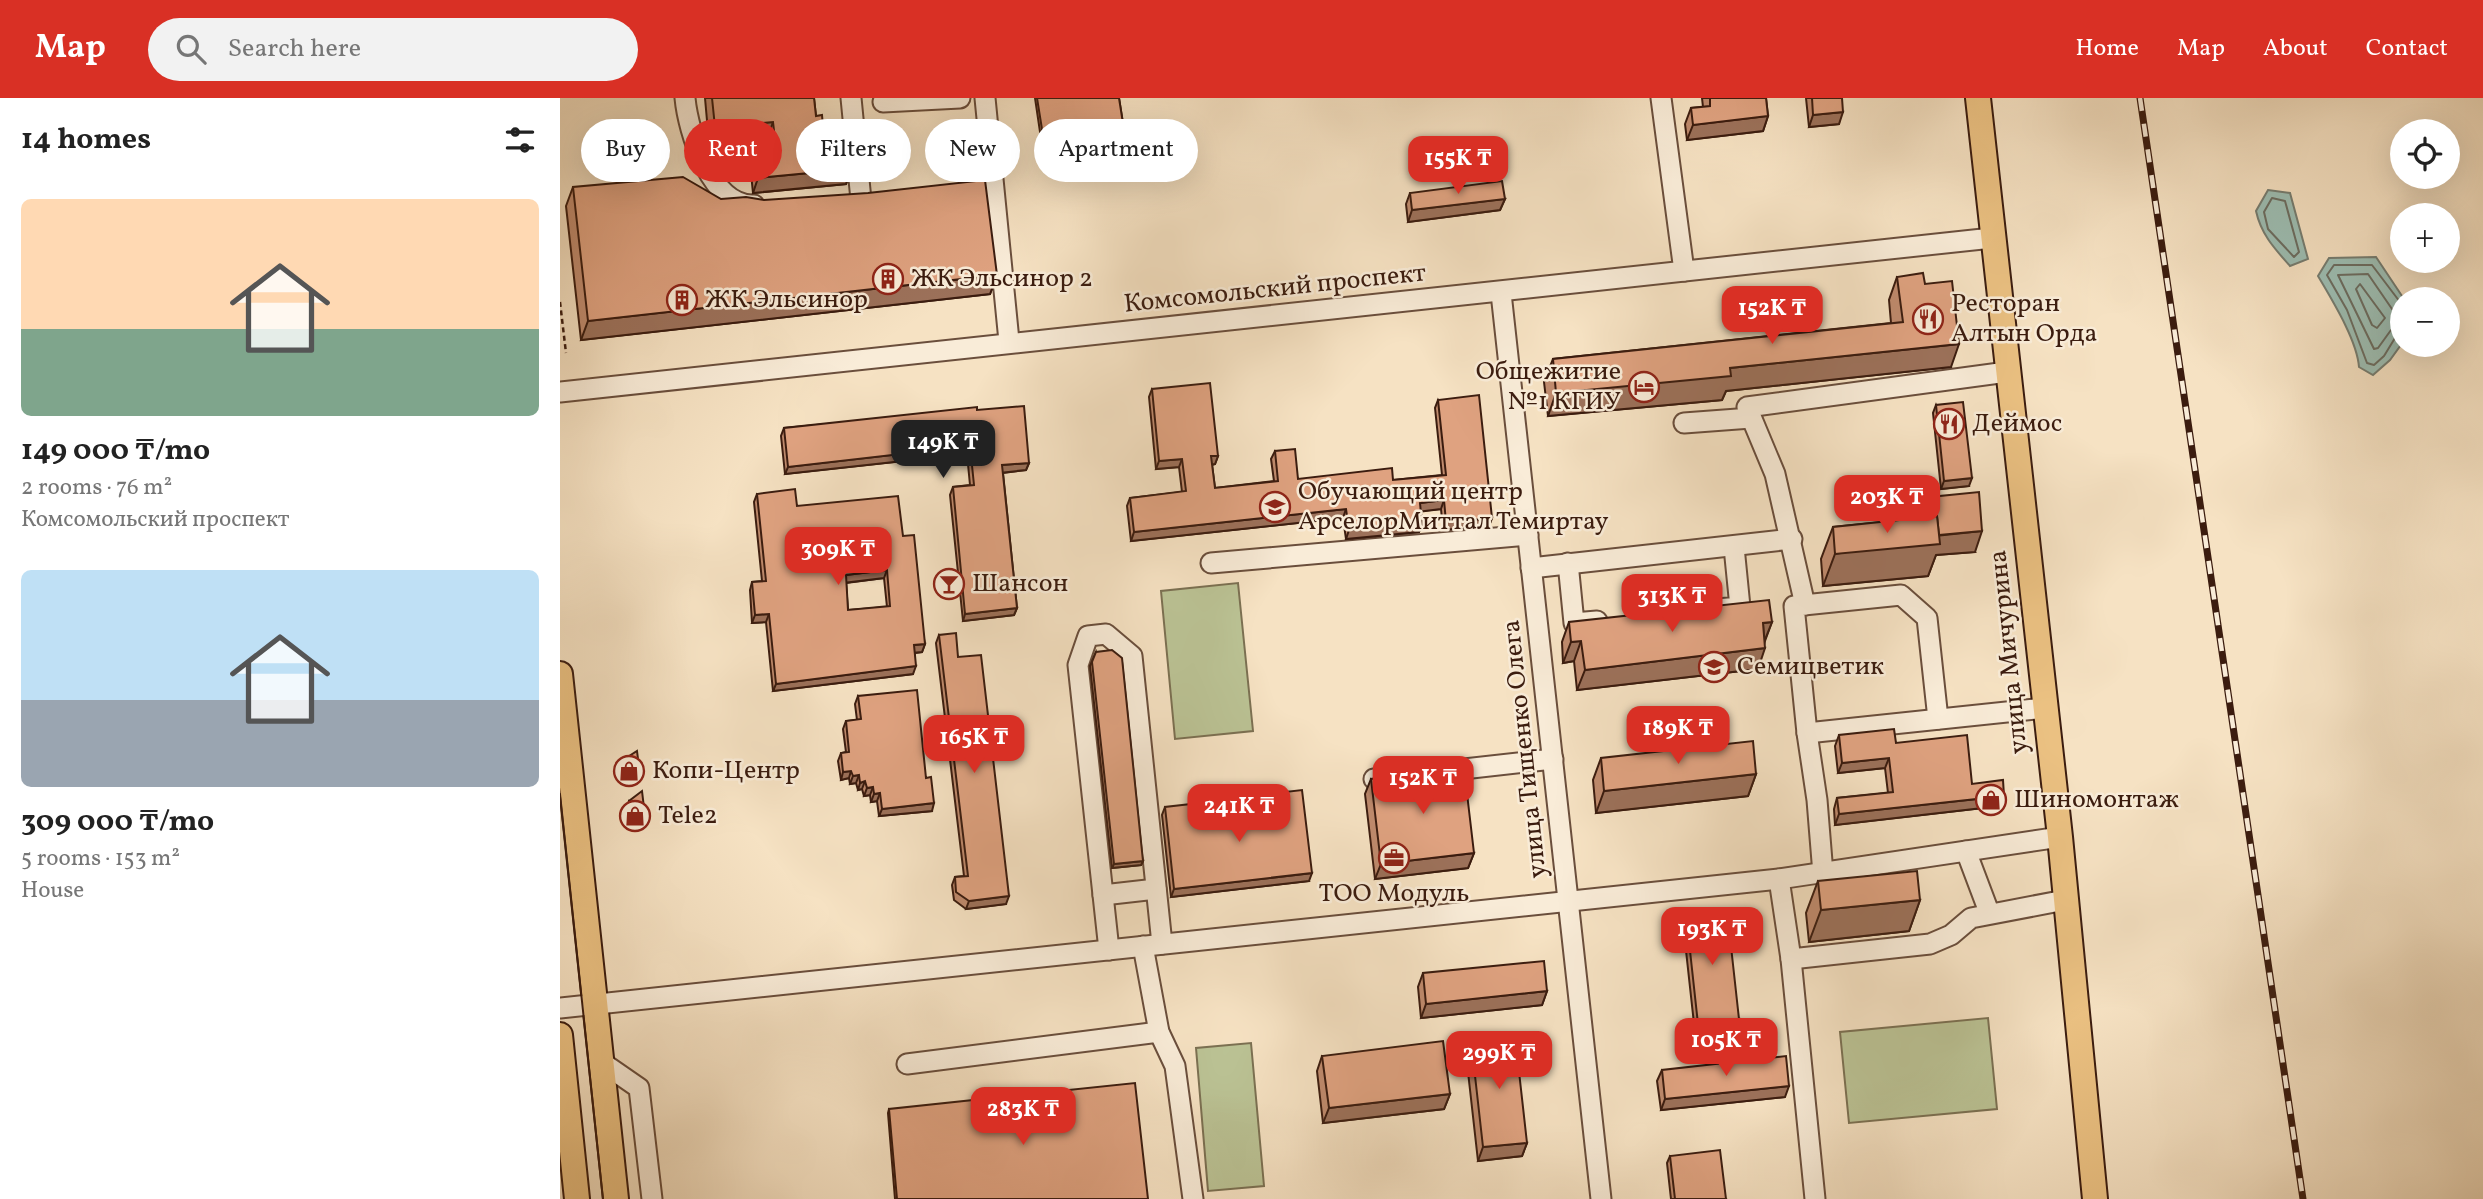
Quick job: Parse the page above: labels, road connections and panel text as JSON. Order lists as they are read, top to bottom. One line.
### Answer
{"streets":{"main road":["улица Мичурина"],"street":["Комсомольский проспект","улица Тищенко Олега"]},"crossings":[["Комсомольский проспект","улица Мичурина"],["Комсомольский проспект","улица Тищенко Олега"]],"places":{"building":["ЖК Эльсинор 2","ЖК Эльсинор"],"restaurant":["Ресторан Алтын Орда","Деймос"],"hotel":["Общежитие №1 КГИУ"],"school or university":["Обучающий центр АрселорМиттал Темиртау","Семицветик"],"bar":["Шансон"],"shop":["Копи-Центр","Шиномонтаж","Tele2"],"office":["ТОО Модуль"]},"page":{"header":"Map","search":"Search here","nav":["Home","Map","About","Contact"],"heading":"14 homes","map_buttons":["+","−"],"chip":["Buy","Rent","Filters","New","Apartment"],"price":["155K ₸","152K ₸","149K ₸","203K ₸","309K ₸","313K ₸","189K ₸","165K ₸","152K ₸","241K ₸","193K ₸","105K ₸","299K ₸","283K ₸"],"list":[{"name":"149 000 ₸/mo","note":"2 rooms · 76 m² · Комсомольский проспект"},{"name":"309 000 ₸/mo","note":"5 rooms · 153 m² · House"}]}}
